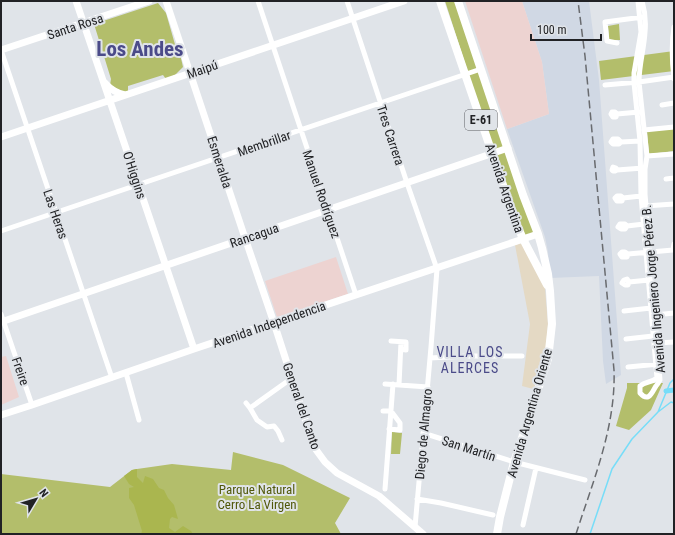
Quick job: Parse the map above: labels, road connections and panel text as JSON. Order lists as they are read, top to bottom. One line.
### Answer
{"streets":{"main road":["Santa Rosa","Maipú","E-61","Esmeralda","O'Higgins","Avenida Argentina","Rancagua","Avenida Independencia","General del Canto","Avenida Argentina Oriente"],"street":["Tres Carrera","Membrillar","Manuel Rodríguez","Las Heras","Avenida Ingeniero Jorge Pérez B.","Freire","Diego de Almagro","San Martín"]},"crossings":[["Santa Rosa","O'Higgins"],["Santa Rosa","Las Heras"],["Maipú","Tres Carrera"],["Maipú","Esmeralda"],["Maipú","O'Higgins"],["Maipú","Manuel Rodríguez"],["Maipú","Las Heras"],["Tres Carrera","Membrillar"],["Tres Carrera","Rancagua"],["Tres Carrera","Avenida Independencia"],["Tres Carrera","Diego de Almagro"],["Membrillar","Esmeralda"],["Membrillar","O'Higgins"],["Membrillar","Avenida Argentina"],["Membrillar","Manuel Rodríguez"],["Membrillar","Las Heras"],["Esmeralda","Rancagua"],["Esmeralda","Avenida Independencia"],["Esmeralda","General del Canto"],["O'Higgins","Rancagua"],["O'Higgins","Avenida Independencia"],["Avenida Argentina","Rancagua"],["Avenida Argentina","Avenida Independencia"],["Avenida Argentina","Avenida Argentina Oriente"],["Manuel Rodríguez","Rancagua"],["Manuel Rodríguez","Avenida Independencia"],["Las Heras","Rancagua"],["Las Heras","Avenida Independencia"],["Rancagua","Freire"],["Avenida Independencia","Freire"],["Avenida Independencia","General del Canto"],["Avenida Independencia","Avenida Argentina Oriente"],["Avenida Independencia","Diego de Almagro"],["General del Canto","Diego de Almagro"],["Avenida Argentina Oriente","San Martín"],["Diego de Almagro","San Martín"]],"districts":["Los Andes","VILLA LOS ALERCES"],"parks":["Parque Natural Cerro La Virgen"],"scale_bar":"100 m","north":"top right"}
